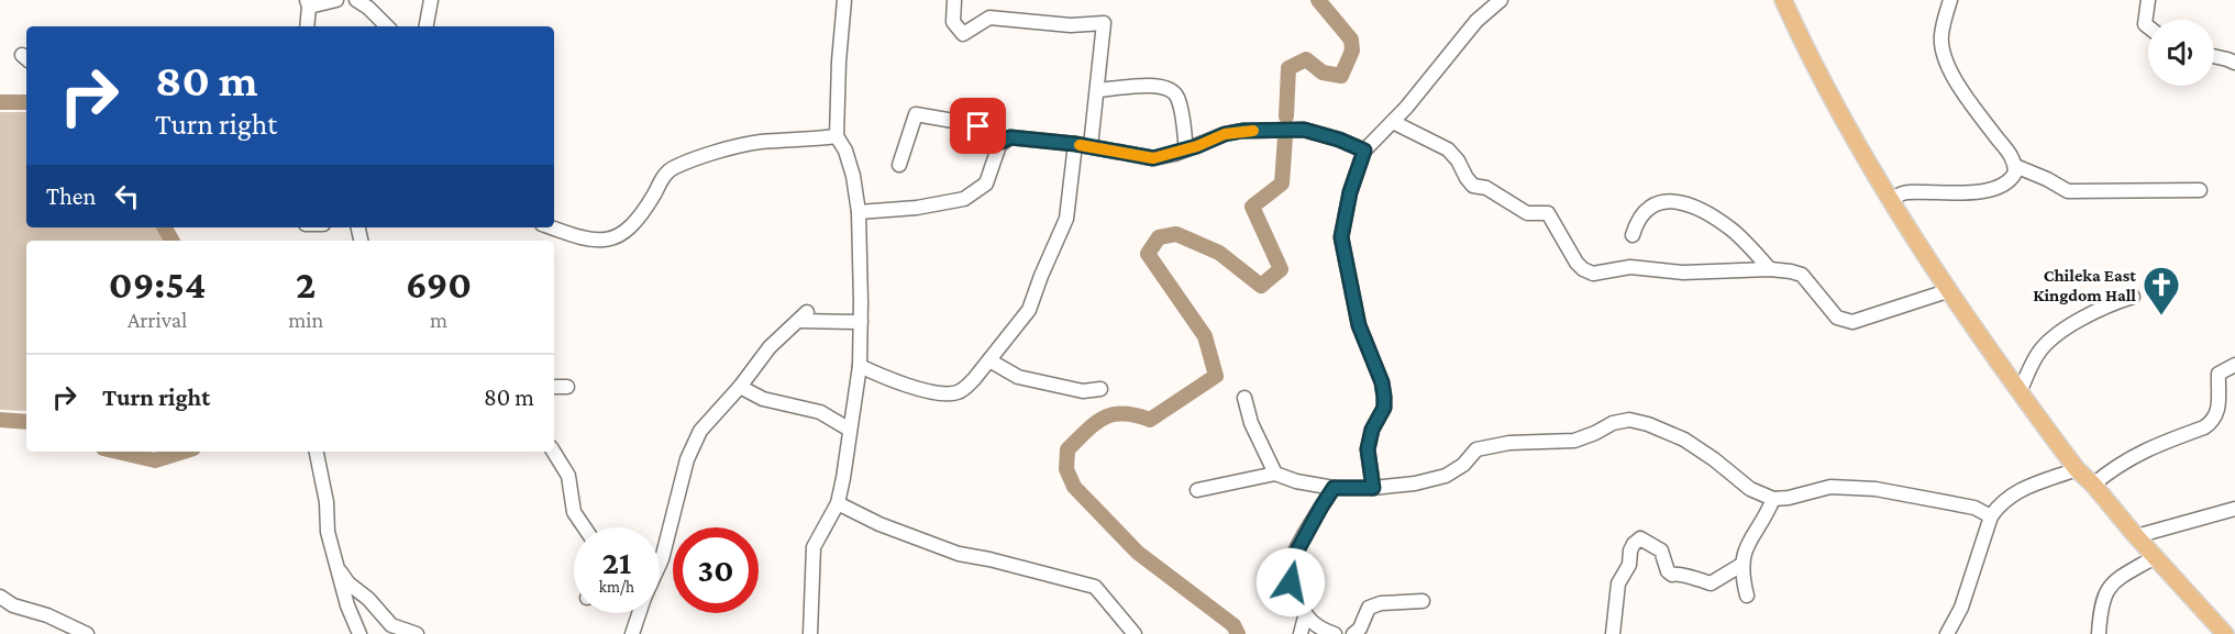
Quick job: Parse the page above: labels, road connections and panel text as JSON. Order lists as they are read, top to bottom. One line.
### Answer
{"places":{"church":["Chileka East Kingdom Hall"]},"page":{"turn":["80 m","Turn right"],"then":"Then","eta":["09:54","Arrival","2","min","690","m"],"list":[{"name":"Turn right","value":"80 m"}],"speed":"21 km/h","limit":"30"}}
